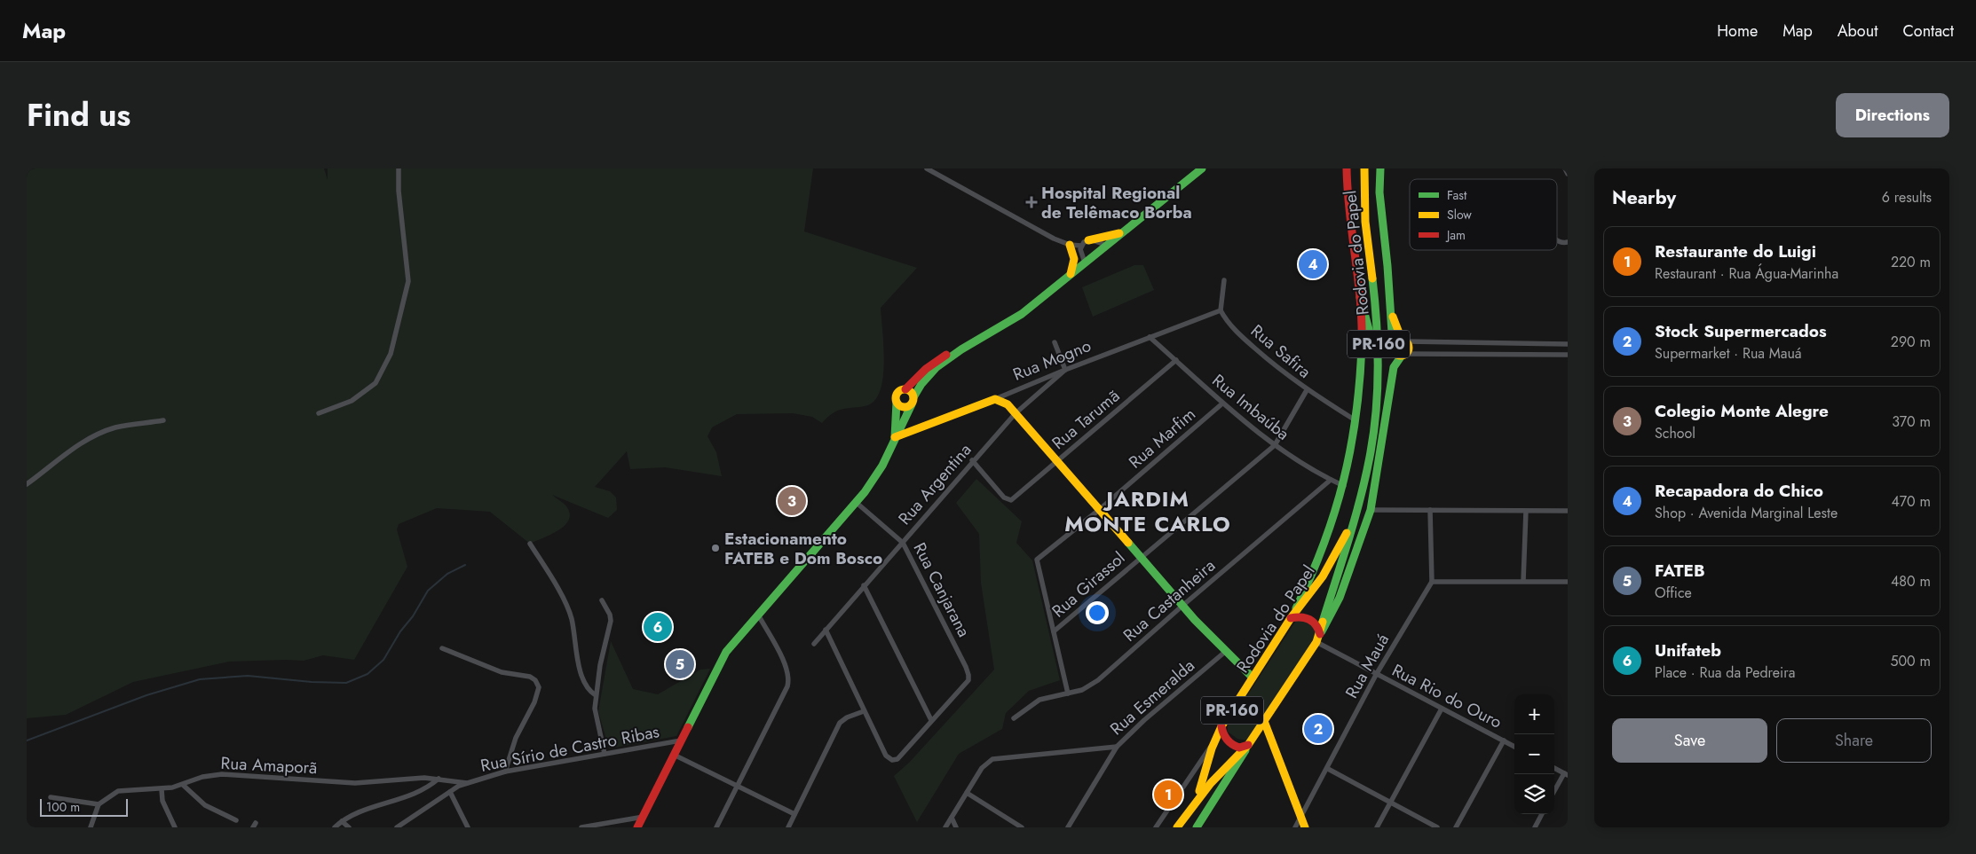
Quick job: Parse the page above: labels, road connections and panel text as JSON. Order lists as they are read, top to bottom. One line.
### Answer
{"streets":{"main road":["Rodovia do Papel","PR-160","Rua Mogno"],"street":["Rua Safira","Rua Imbaúba","Rua Tarumã","Rua Marfim","Rua Argentina","Rua Girassol","Rua Canjarana","Rua Castanheira","Rua Mauá","Rua Rio do Ouro","Rua Esmeralda","Rua Sírio de Castro Ribas","Rua Amaporã"]},"crossings":[["Rodovia do Papel","Rua Rio do Ouro"],["Rua Safira","Rua Mogno"],["Rua Safira","Rua Girassol"],["Rua Mogno","Rua Imbaúba"],["Rua Mogno","Rua Argentina"],["Rua Imbaúba","Rua Tarumã"],["Rua Imbaúba","Rua Marfim"],["Rua Imbaúba","Rua Girassol"],["Rua Imbaúba","Rua Castanheira"],["Rua Tarumã","Rua Argentina"],["Rua Marfim","Rua Girassol"],["Rua Argentina","Rua Canjarana"],["Rua Mauá","Rua Rio do Ouro"],["Rua Sírio de Castro Ribas","Rua Amaporã"]],"districts":["JARDIM MONTE CARLO"],"places":{"health":["Hospital Regional de Telêmaco Borba"],"other":["Estacionamento FATEB e Dom Bosco"]},"legend":["Fast","Slow","Jam"],"scale_bar":"100 m","page":{"header":"Map","nav":["Home","Map","About","Contact"],"title":"Find us","buttons":["Directions",["Save","Share"]],"heading":["Nearby","6 results"],"list":[{"mark":"1","name":"Restaurante do Luigi","note":"Restaurant · Rua Água-Marinha","value":"220 m"},{"mark":"2","name":"Stock Supermercados","note":"Supermarket · Rua Mauá","value":"290 m"},{"mark":"3","name":"Colegio Monte Alegre","note":"School","value":"370 m"},{"mark":"4","name":"Recapadora do Chico","note":"Shop · Avenida Marginal Leste","value":"470 m"},{"mark":"5","name":"FATEB","note":"Office","value":"480 m"},{"mark":"6","name":"Unifateb","note":"Place · Rua da Pedreira","value":"500 m"}],"pins":["4","3","6","5","2","1"],"map_buttons":["+","−"],"scale":"100 m"}}
